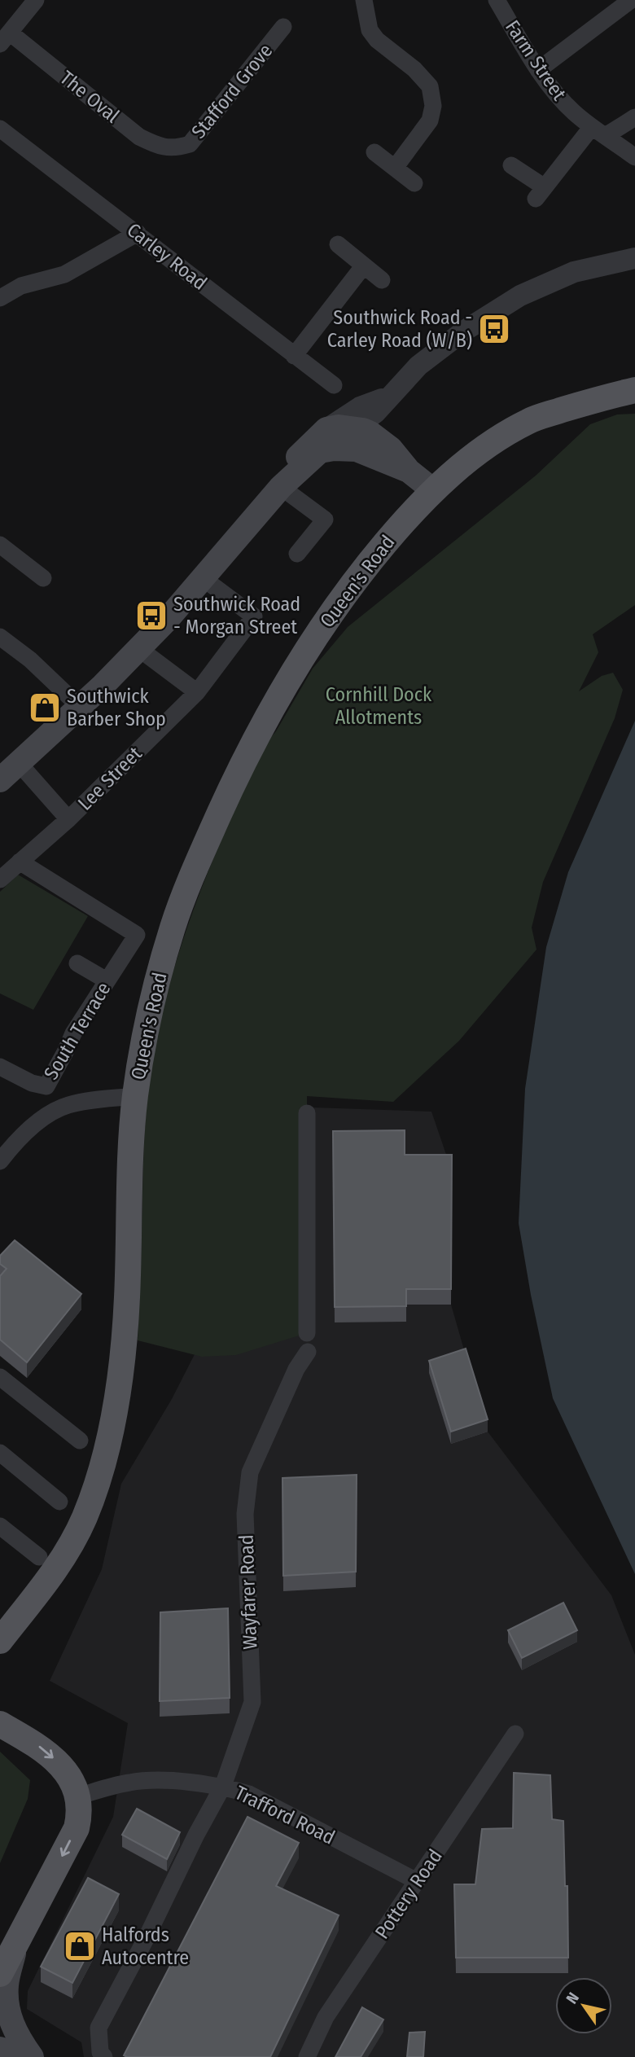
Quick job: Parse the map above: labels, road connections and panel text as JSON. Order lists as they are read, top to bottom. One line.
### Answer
{"streets":{"main road":["Queen's Road"],"street":["Farm Street","Stafford Grove","The Oval","Carley Road","Lee Street","South Terrace","Wayfarer Road","Trafford Road","Pottery Road"]},"crossings":[["Stafford Grove","The Oval"],["Lee Street","South Terrace"],["Wayfarer Road","Trafford Road"],["Trafford Road","Pottery Road"]],"parks":["Cornhill Dock Allotments"],"places":{"bus stop":["Southwick Road - Carley Road (W/B)","Southwick Road - Morgan Street"],"shop":["Southwick Barber Shop","Halfords Autocentre"]},"north":"top left"}
